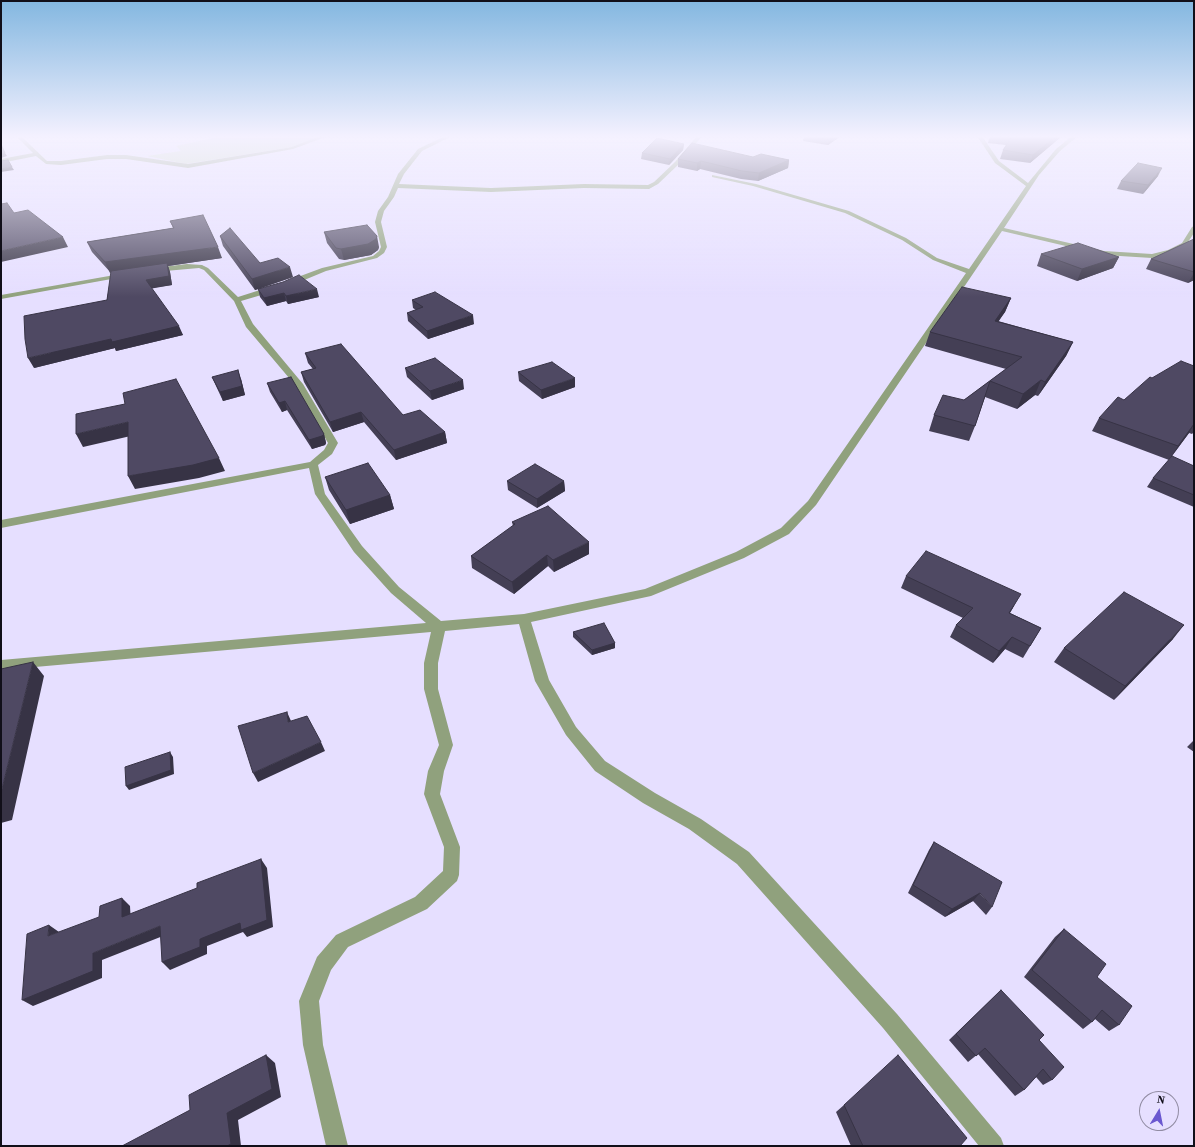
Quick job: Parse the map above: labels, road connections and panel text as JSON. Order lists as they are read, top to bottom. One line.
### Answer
{"north":"top"}
